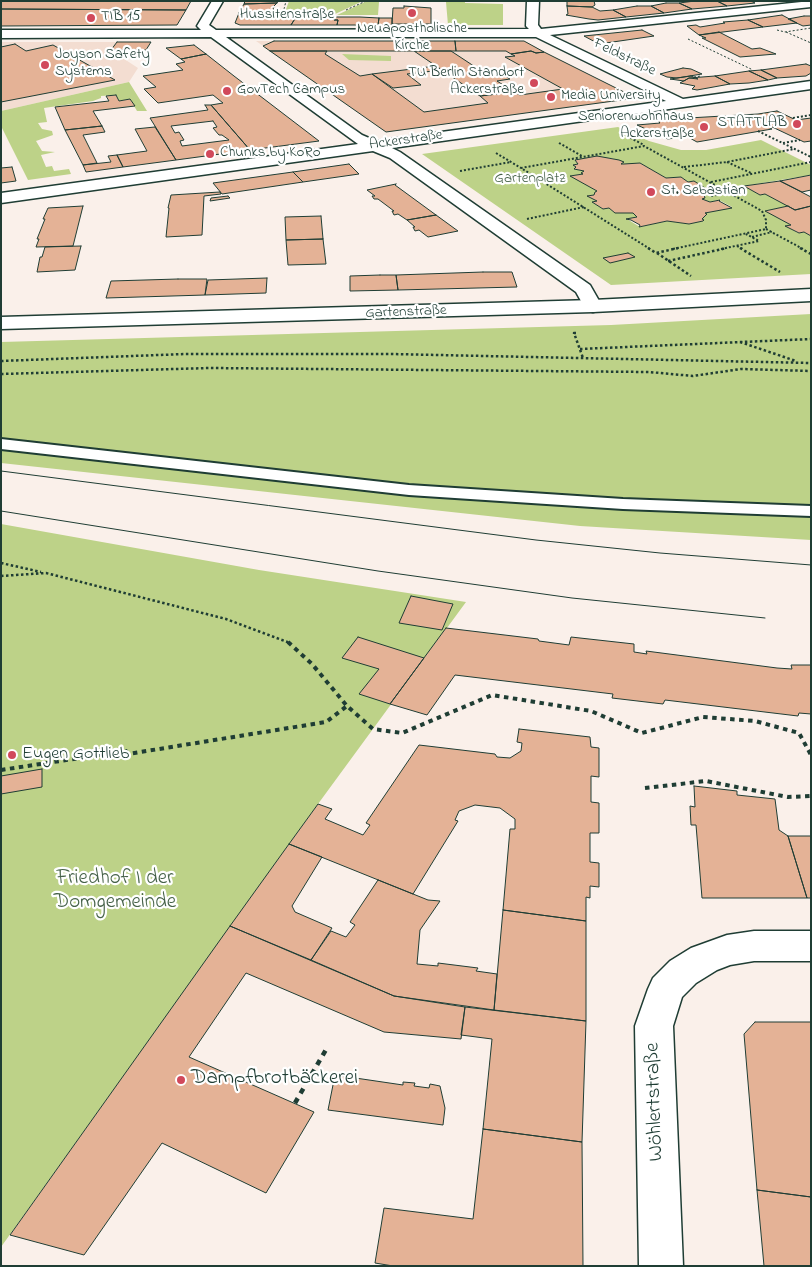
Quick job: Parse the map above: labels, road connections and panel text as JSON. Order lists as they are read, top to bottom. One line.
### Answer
{"streets":{"street":["Hussitenstraße","Feldstraße","Ackerstraße","Gartenstraße","Wöhlertstraße"]},"crossings":[["Hussitenstraße","Feldstraße"],["Feldstraße","Ackerstraße"]],"parks":["Gartenplatz","Friedhof I der Domgemeinde"],"places":["Neuapostholische Kirche","TIB 15","Joyson Safety Systems","TU Berlin Standort Ackerstraße","GovTech Campus","Media University","STATTLAB","Seniorenwohnhaus Ackerstraße","Chunks by KoRo","St. Sebastian","Eugen Gottlieb","Dampfbrotbäckerei"]}
